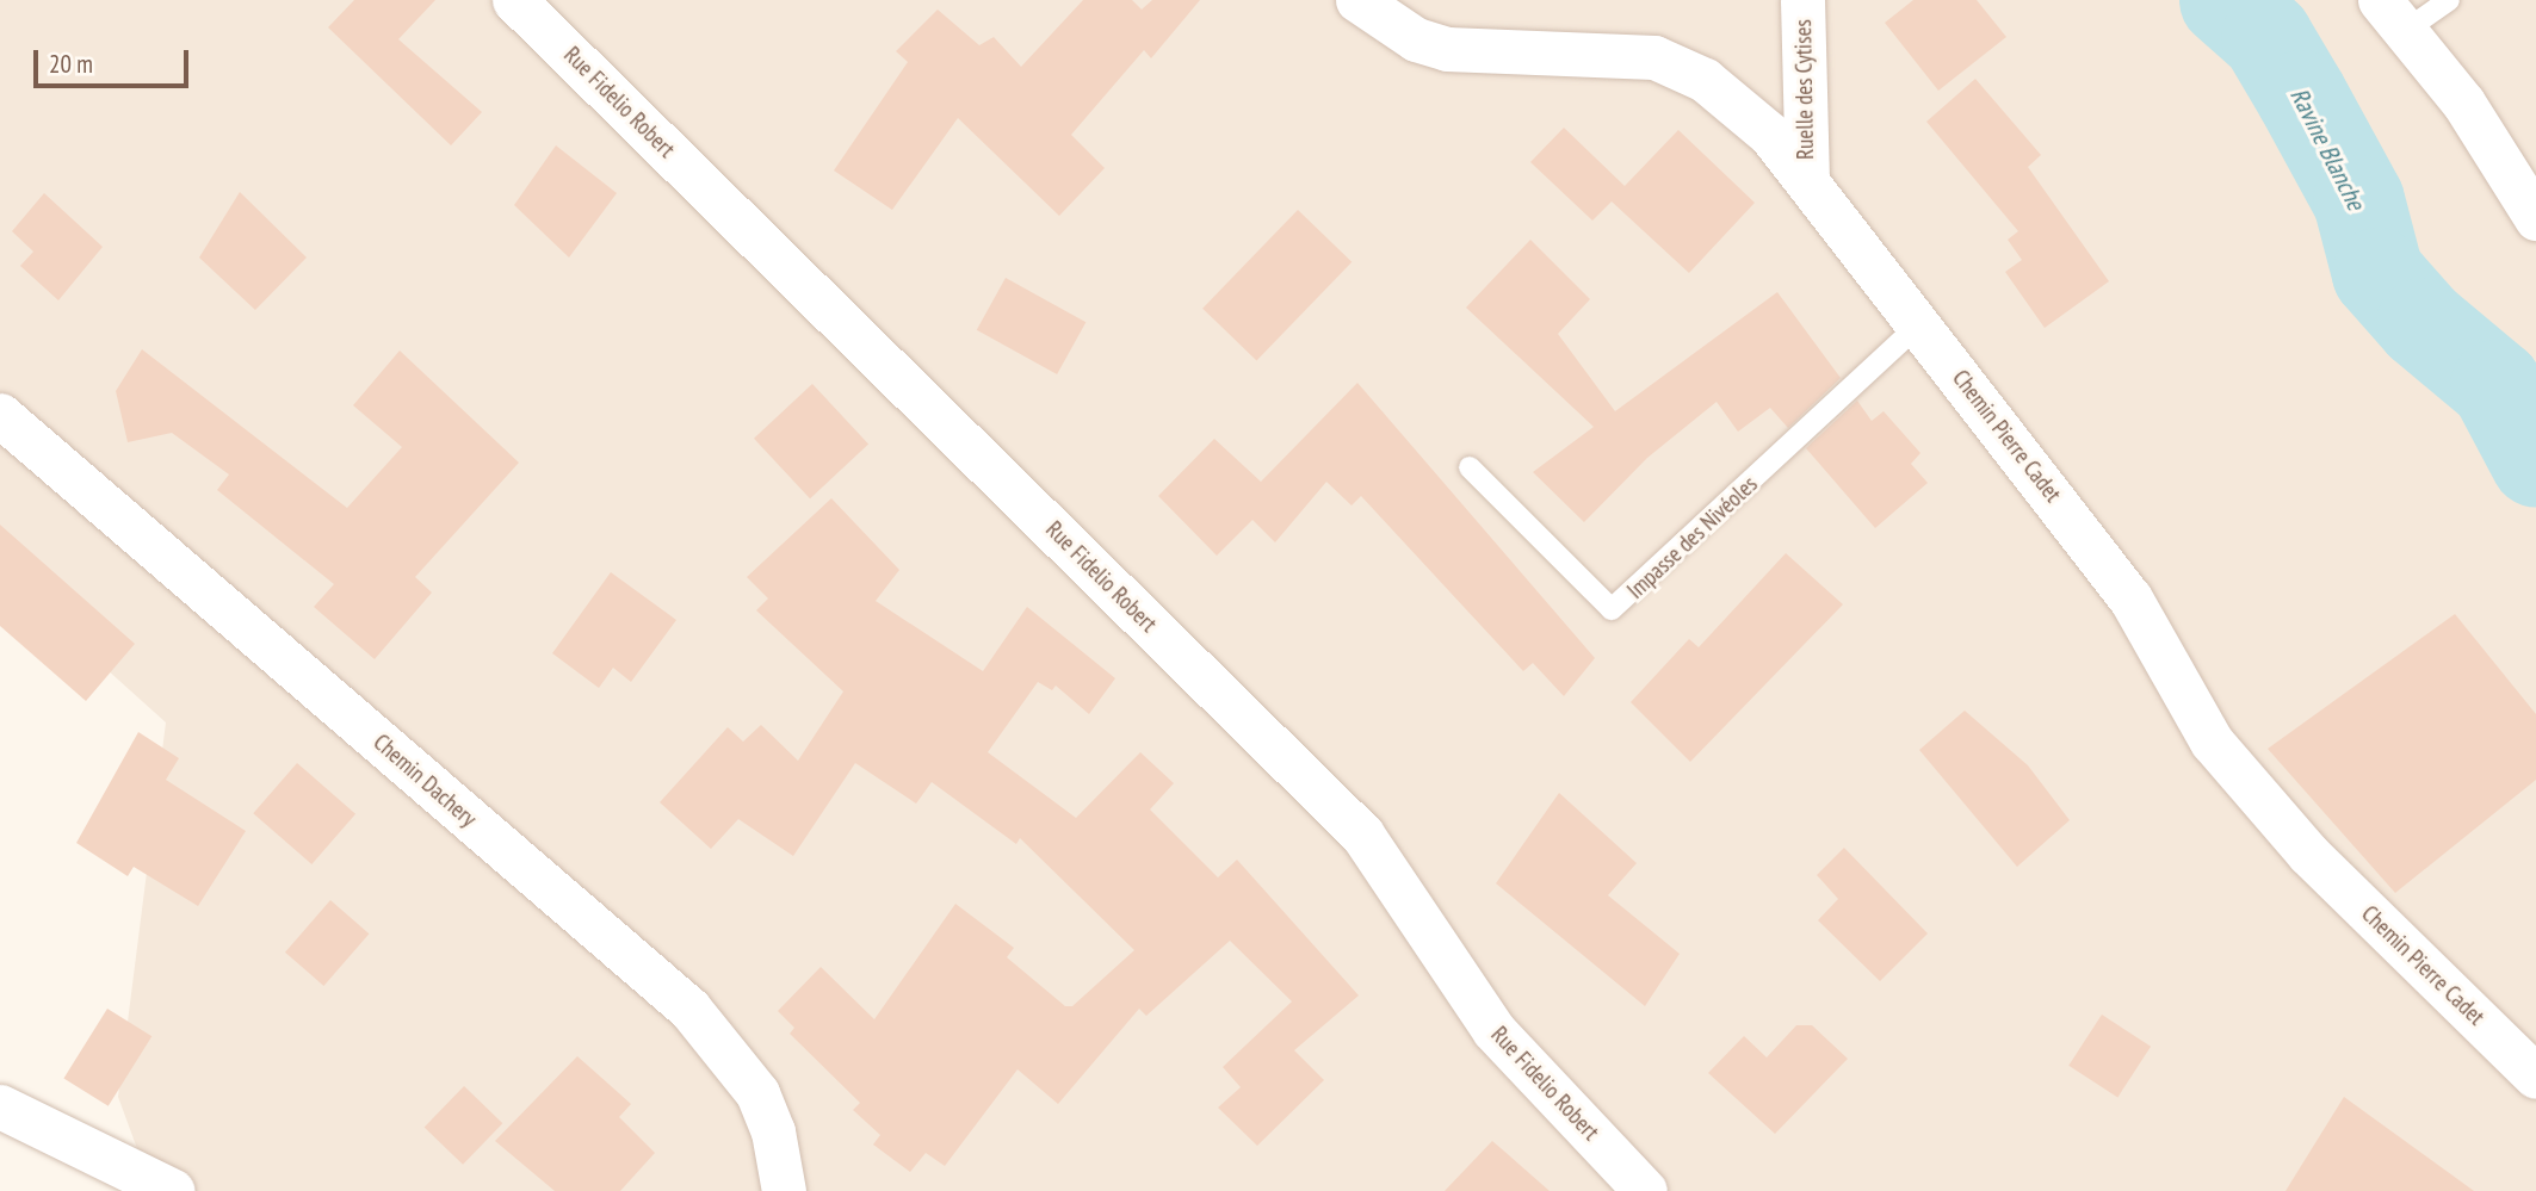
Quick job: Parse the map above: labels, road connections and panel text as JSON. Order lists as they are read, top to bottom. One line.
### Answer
{"streets":{"street":["Ruelle des Cytises","Rue Fidelio Robert","Chemin Pierre Cadet","Chemin Dachery"],"lane":["Impasse des Nivéoles"]},"crossings":[["Ruelle des Cytises","Chemin Pierre Cadet"],["Chemin Pierre Cadet","Impasse des Nivéoles"]],"water":["Ravine Blanche"],"scale_bar":"20 m"}
